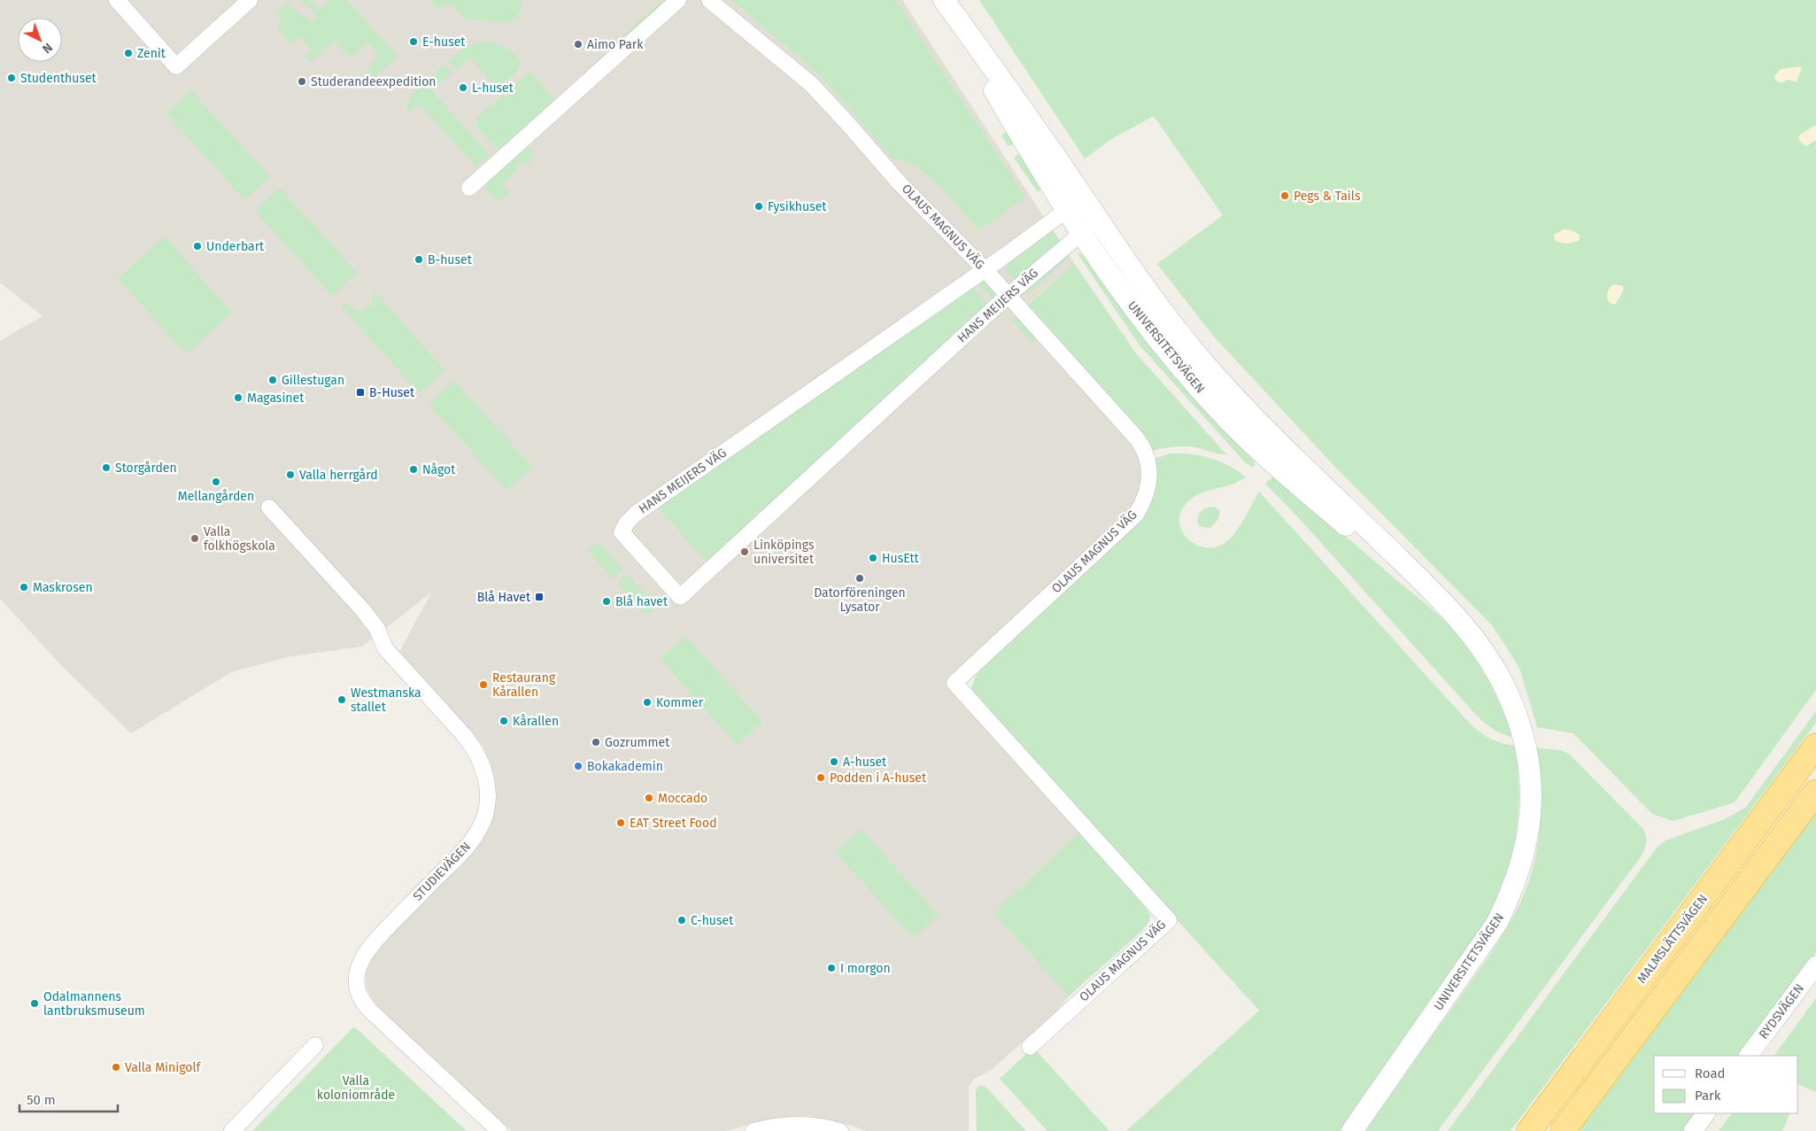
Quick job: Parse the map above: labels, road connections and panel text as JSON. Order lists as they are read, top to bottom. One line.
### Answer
{"streets":{"highway":["MALMSLÄTTSVÄGEN"],"main road":["UNIVERSITETSVÄGEN"],"street":["OLAUS MAGNUS VÄG","HANS MEIJERS VÄG","STUDIEVÄGEN","RYDSVÄGEN"]},"crossings":[["OLAUS MAGNUS VÄG","HANS MEIJERS VÄG"],["HANS MEIJERS VÄG","UNIVERSITETSVÄGEN"]],"parks":["Valla koloniområde"],"places":{"other":["E-huset","Aimo Park","Zenit","Studenthuset","Studerandeexpedition","L-huset","Pegs & Tails","Fysikhuset","Underbart","B-huset","Gillestugan","Magasinet","Storgården","Något","Valla herrgård","Mellangården","Valla folkhögskola","Linköpings universitet","HusEtt","Datorföreningen Lysator","Maskrosen","Blå havet","Restaurang Kårallen","Westmanska stallet","Kommer","Kårallen","Gozrummet","A-huset","Bokakademin","Podden i A-huset","Moccado","EAT Street Food","C-huset","I morgon","Odalmannens lantbruksmuseum","Valla Minigolf"],"transit":["B-Huset","Blå Havet"]},"legend":["Road","Park"],"scale_bar":"50 m","north":"bottom right"}
